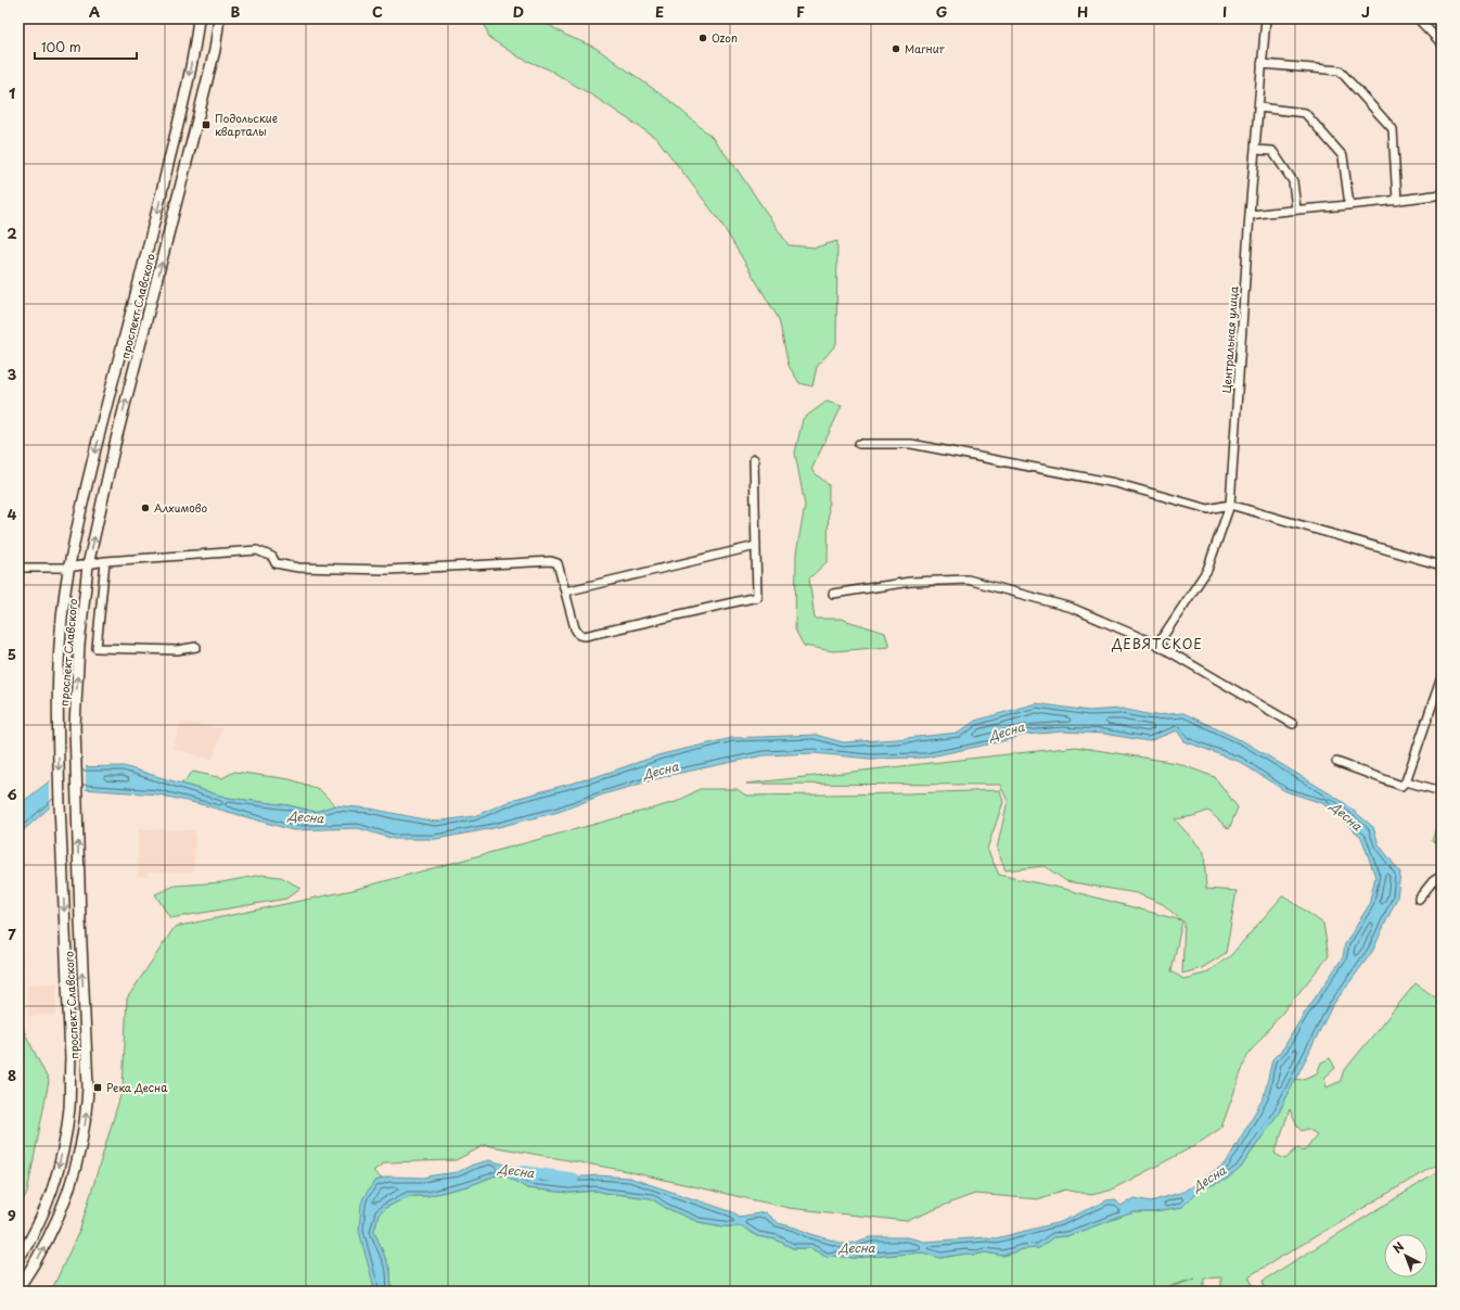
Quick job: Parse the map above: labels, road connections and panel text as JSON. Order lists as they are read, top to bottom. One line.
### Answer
{"streets":{"main road":["проспект Славского"],"street":["Центральная улица"]},"districts":["ДЕВЯТСКОЕ"],"water":["Десна"],"places":{"other":["Ozon","Магнит","Алхимово"],"transit":["Подольские кварталы","Река Десна"]},"scale_bar":"100 m","north":"top left","grid":{"columns":["A","B","C","D","E","F","G","H","I","J"],"rows":["1","2","3","4","5","6","7","8","9"]}}
